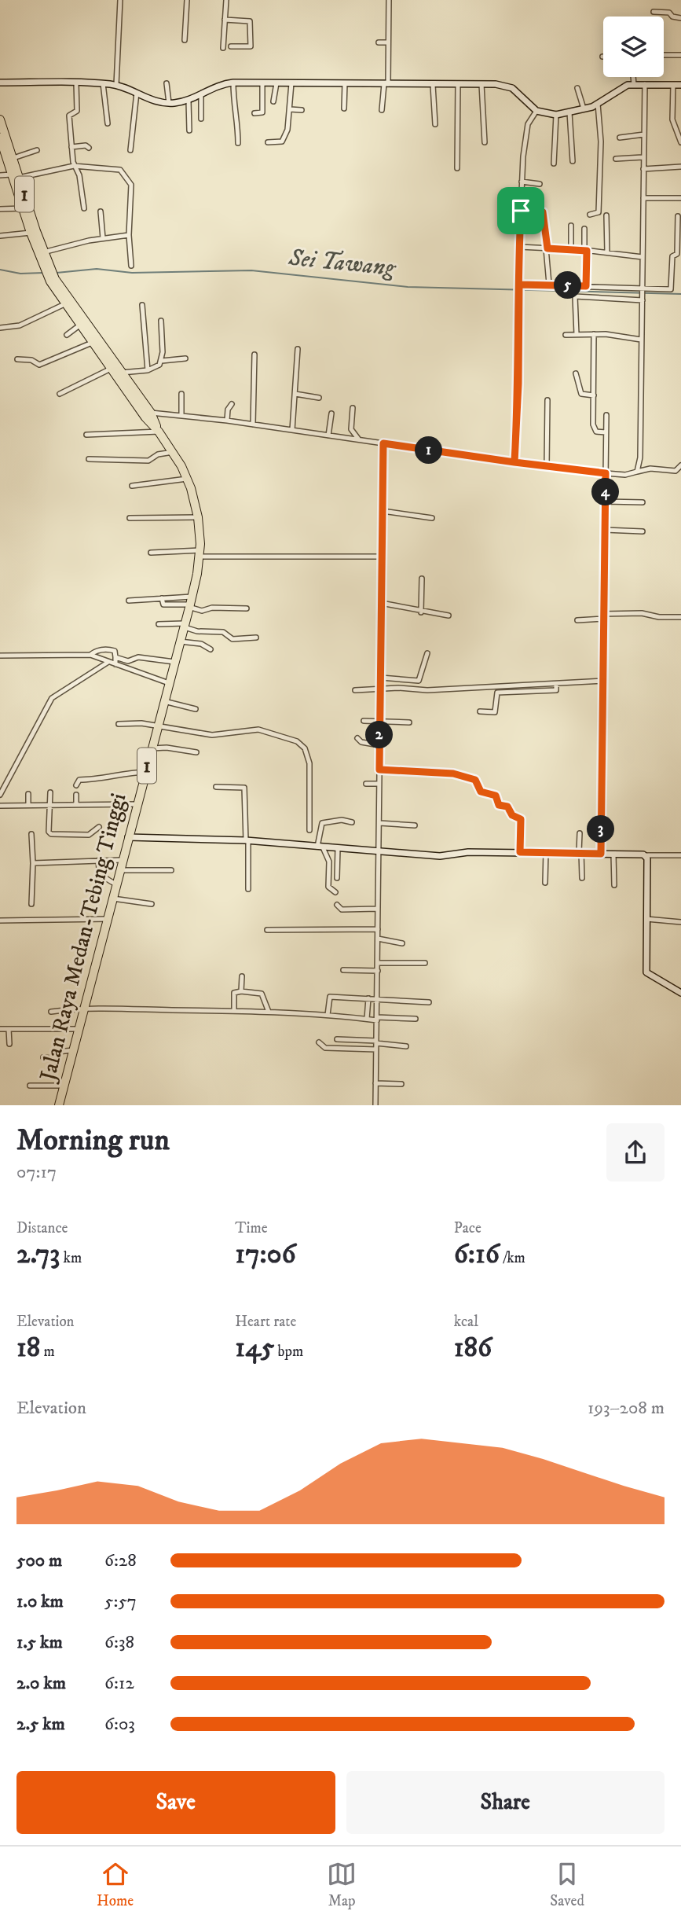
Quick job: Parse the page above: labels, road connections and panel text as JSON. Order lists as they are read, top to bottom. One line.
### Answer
{"streets":{"highway":["1","Jalan Raya Medan-Tebing Tinggi"]},"water":["Sei Tawang"],"page":{"pins":["5","1","4","2","3"],"heading":["Morning run","07:17"],"stats":[["Distance","2.73 km"],["Time","17:06"],["Pace","6:16 /km"],["Elevation","18 m"],["Heart rate","145 bpm"],["kcal","186"]],"chart":["Elevation","193–208 m"],"list":[{"name":"500 m","note":"6:28"},{"name":"1.0 km","note":"5:57"},{"name":"1.5 km","note":"6:38"},{"name":"2.0 km","note":"6:12"},{"name":"2.5 km","note":"6:03"}],"buttons":["Save","Share"],"tabs":["Home","Map","Saved"]}}
